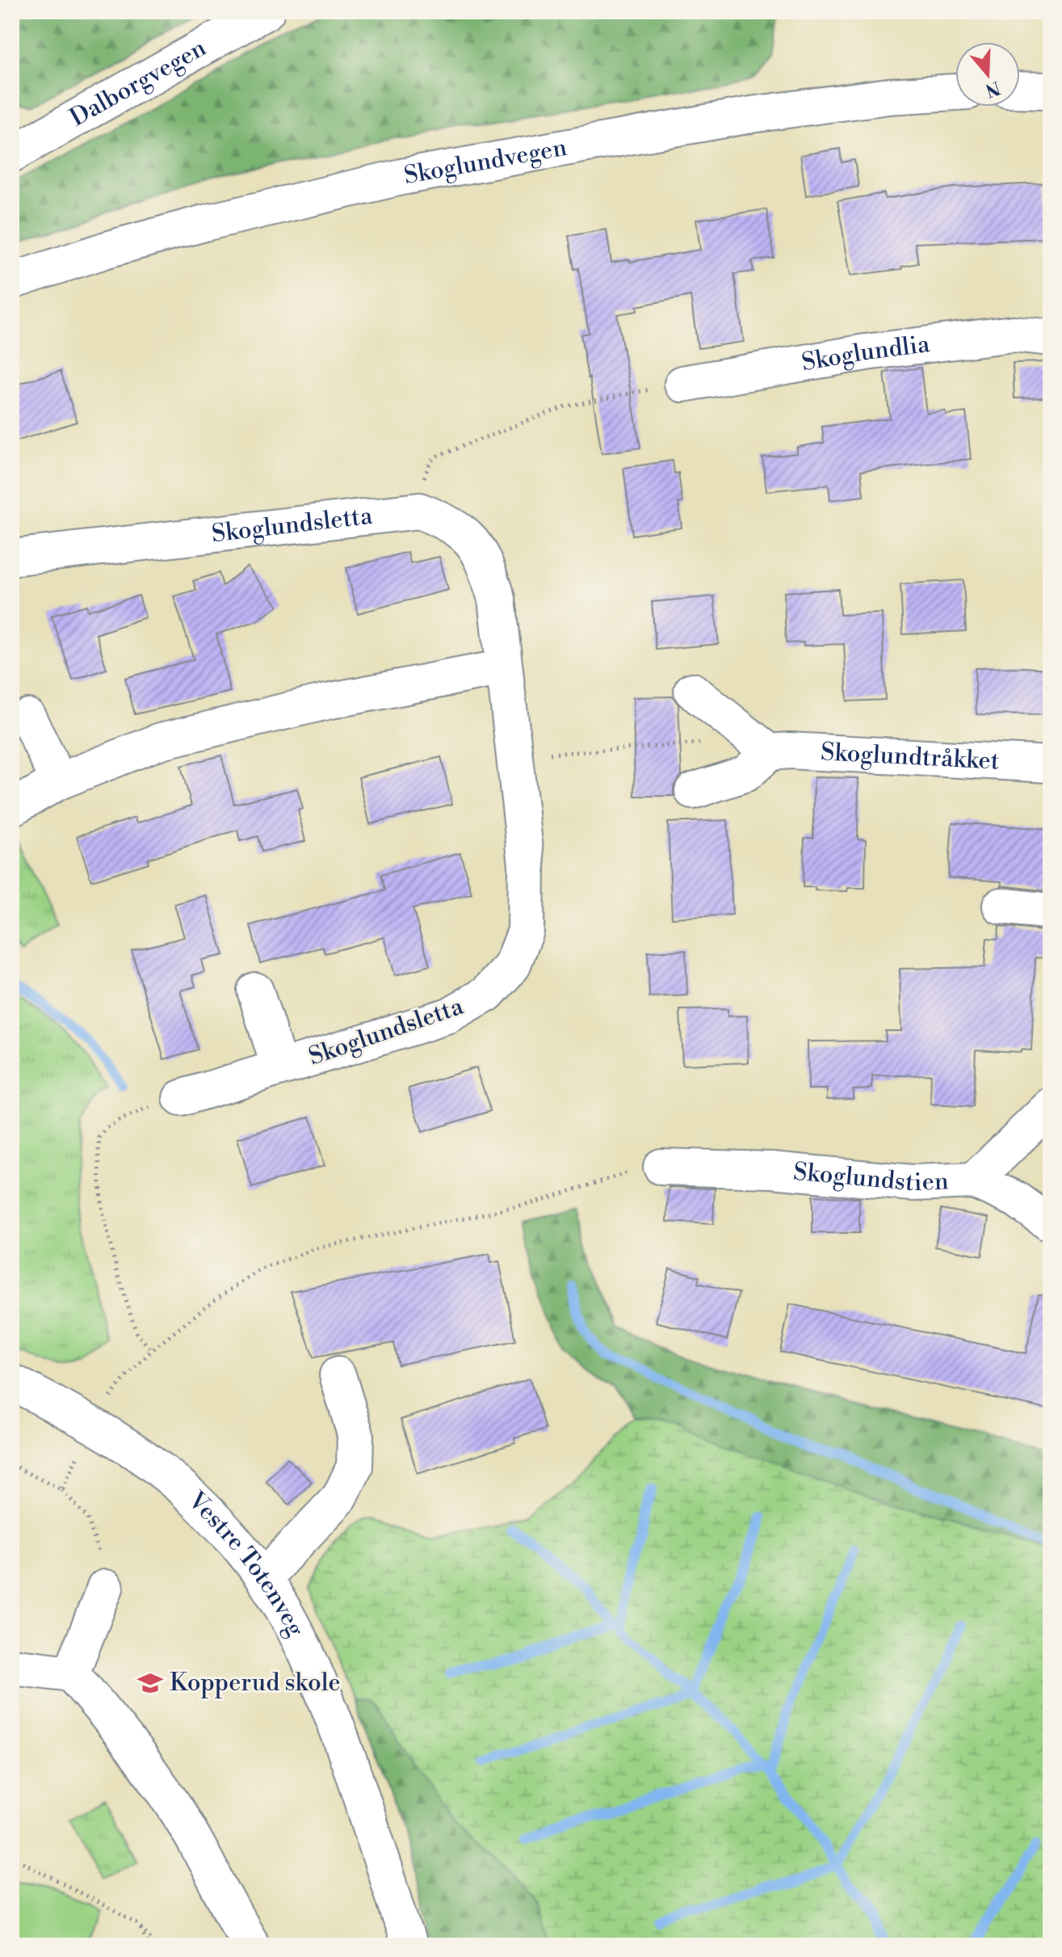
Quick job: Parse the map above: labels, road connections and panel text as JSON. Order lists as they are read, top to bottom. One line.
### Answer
{"streets":{"street":["Dalborgvegen","Skoglundvegen","Skoglundlia","Skoglundsletta","Skoglundtråkket","Skoglundstien","Vestre Totenveg"]},"places":{"school or university":["Kopperud skole"]},"north":"bottom"}
